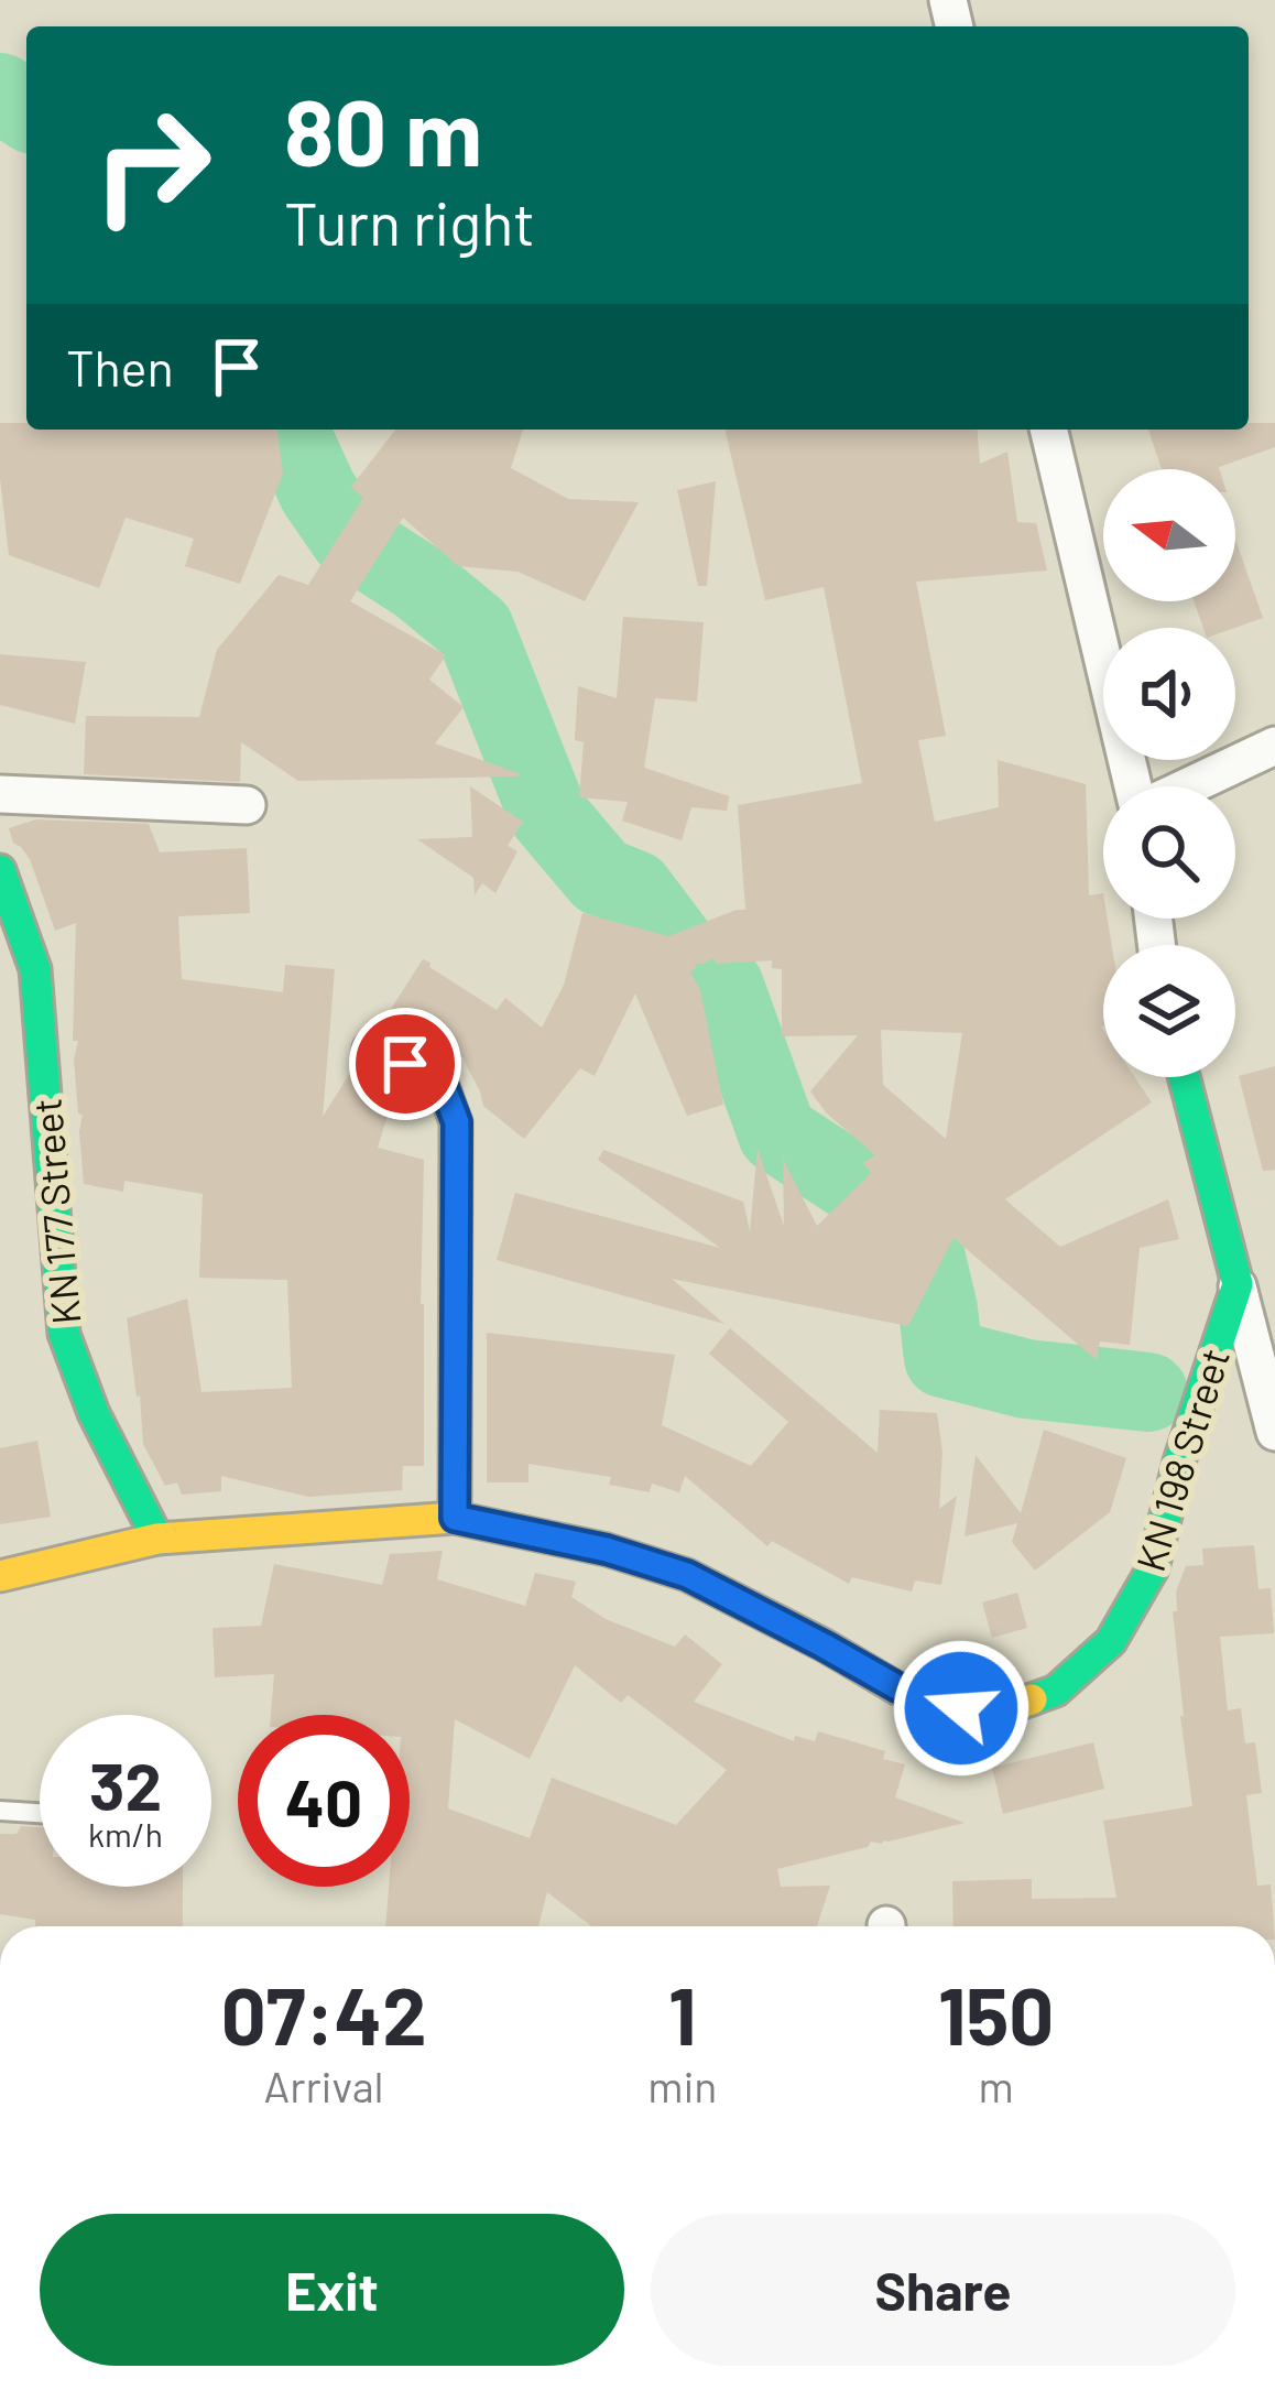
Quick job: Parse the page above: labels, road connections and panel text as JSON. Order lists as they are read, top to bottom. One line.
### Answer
{"streets":{"street":["KN 177 Street","KN 198 Street"]},"crossings":[["KN 177 Street","KN 198 Street"]],"north":"left","page":{"turn":["80 m","Turn right"],"then":"Then","speed":"32 km/h","limit":"40","eta":["07:42","Arrival","1","min","150","m"],"buttons":["Exit","Share"]}}
